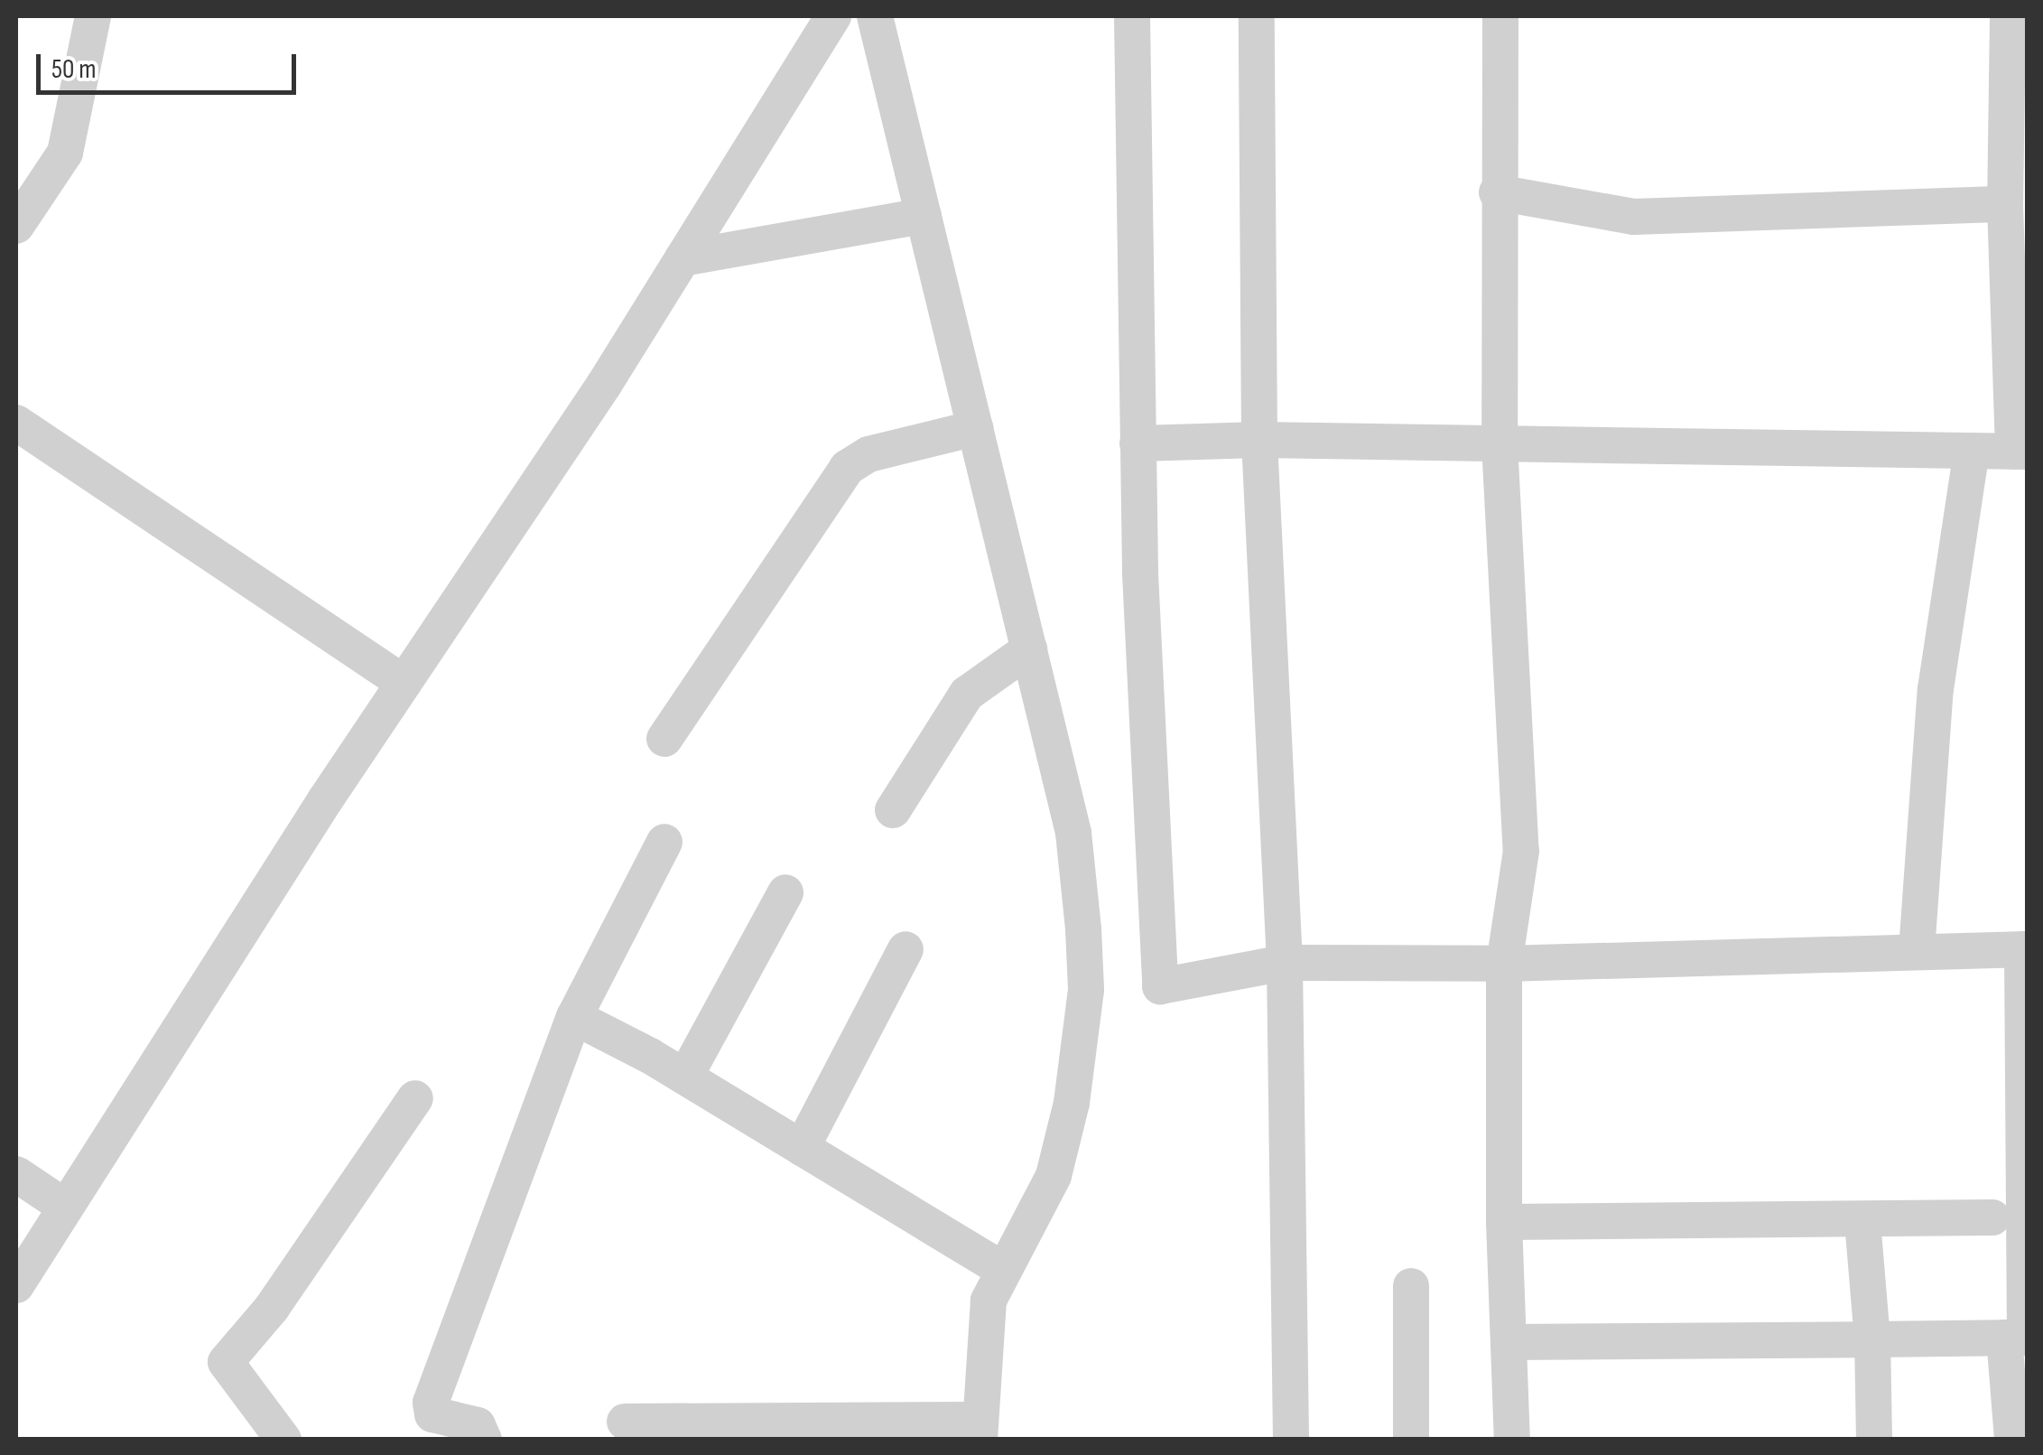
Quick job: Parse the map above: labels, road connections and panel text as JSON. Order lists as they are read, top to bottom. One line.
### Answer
{"scale_bar":"50 m"}
